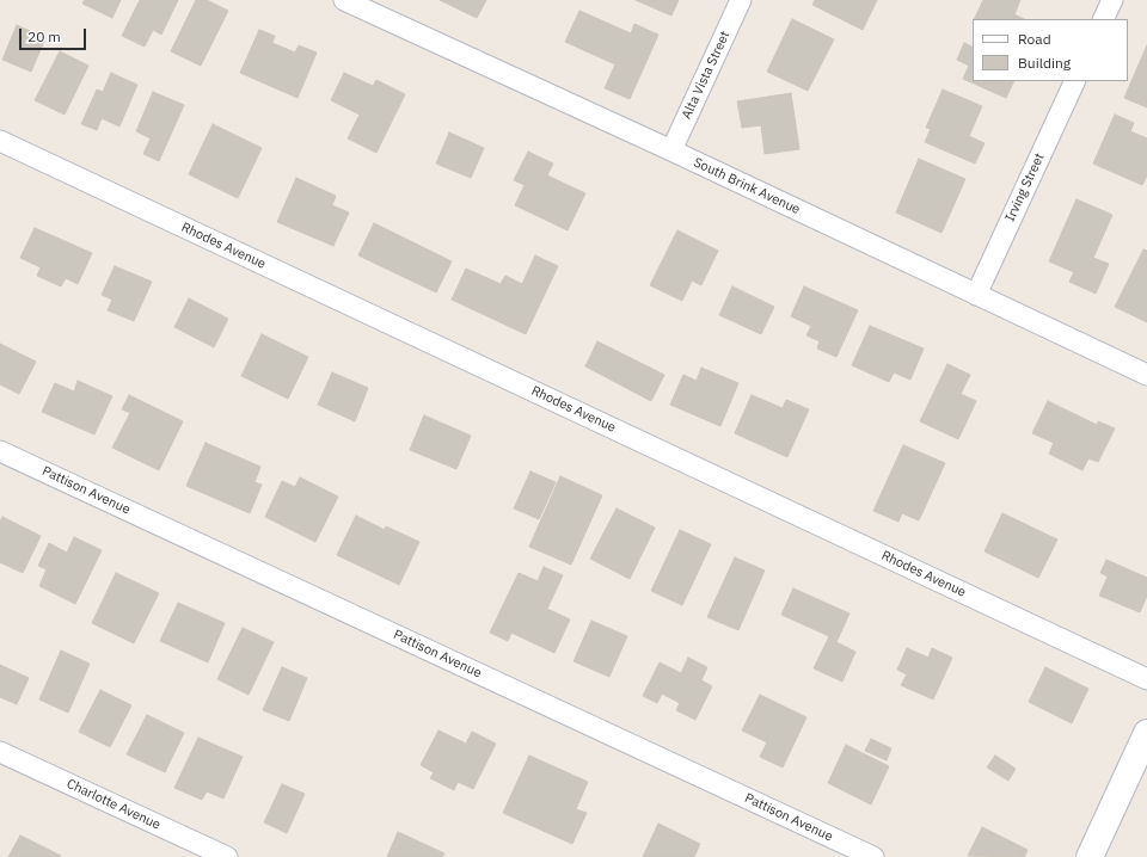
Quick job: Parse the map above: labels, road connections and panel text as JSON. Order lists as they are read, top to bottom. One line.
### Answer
{"streets":{"street":["Alta Vista Street","South Brink Avenue","Irving Street","Rhodes Avenue","Pattison Avenue","Charlotte Avenue"]},"crossings":[["Alta Vista Street","South Brink Avenue"],["South Brink Avenue","Irving Street"]],"legend":["Road","Building"],"scale_bar":"20 m"}
